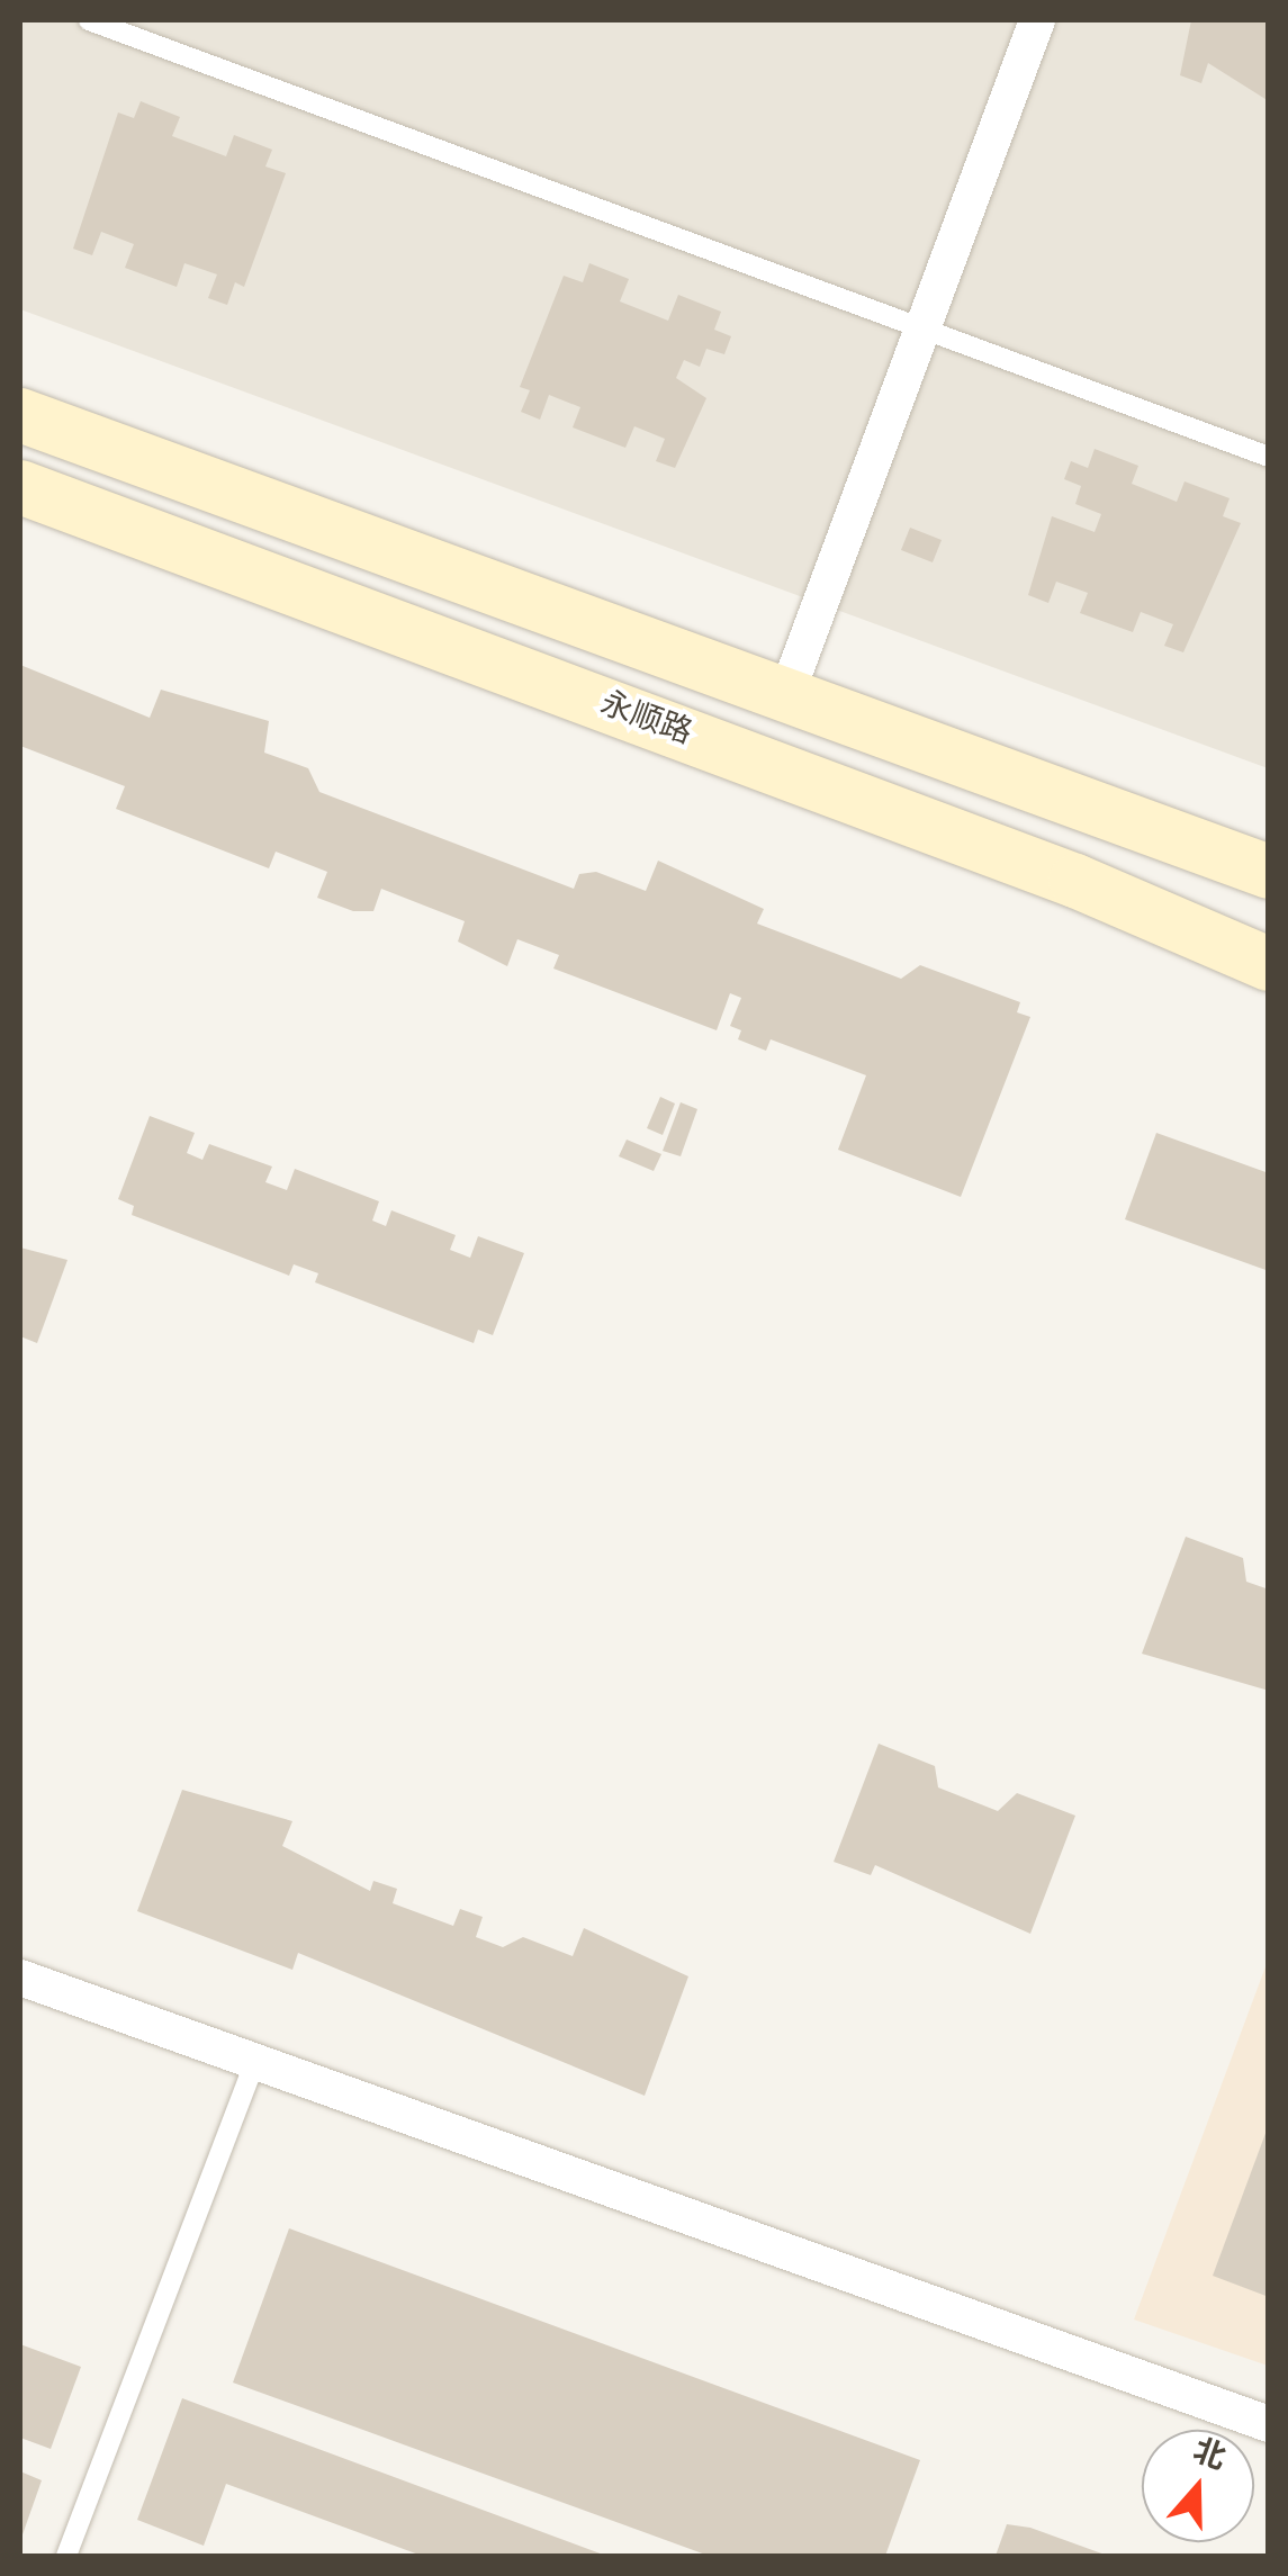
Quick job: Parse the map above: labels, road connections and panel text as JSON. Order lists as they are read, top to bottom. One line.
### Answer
{"streets":{"main road":["永顺路"]},"north":"top"}
